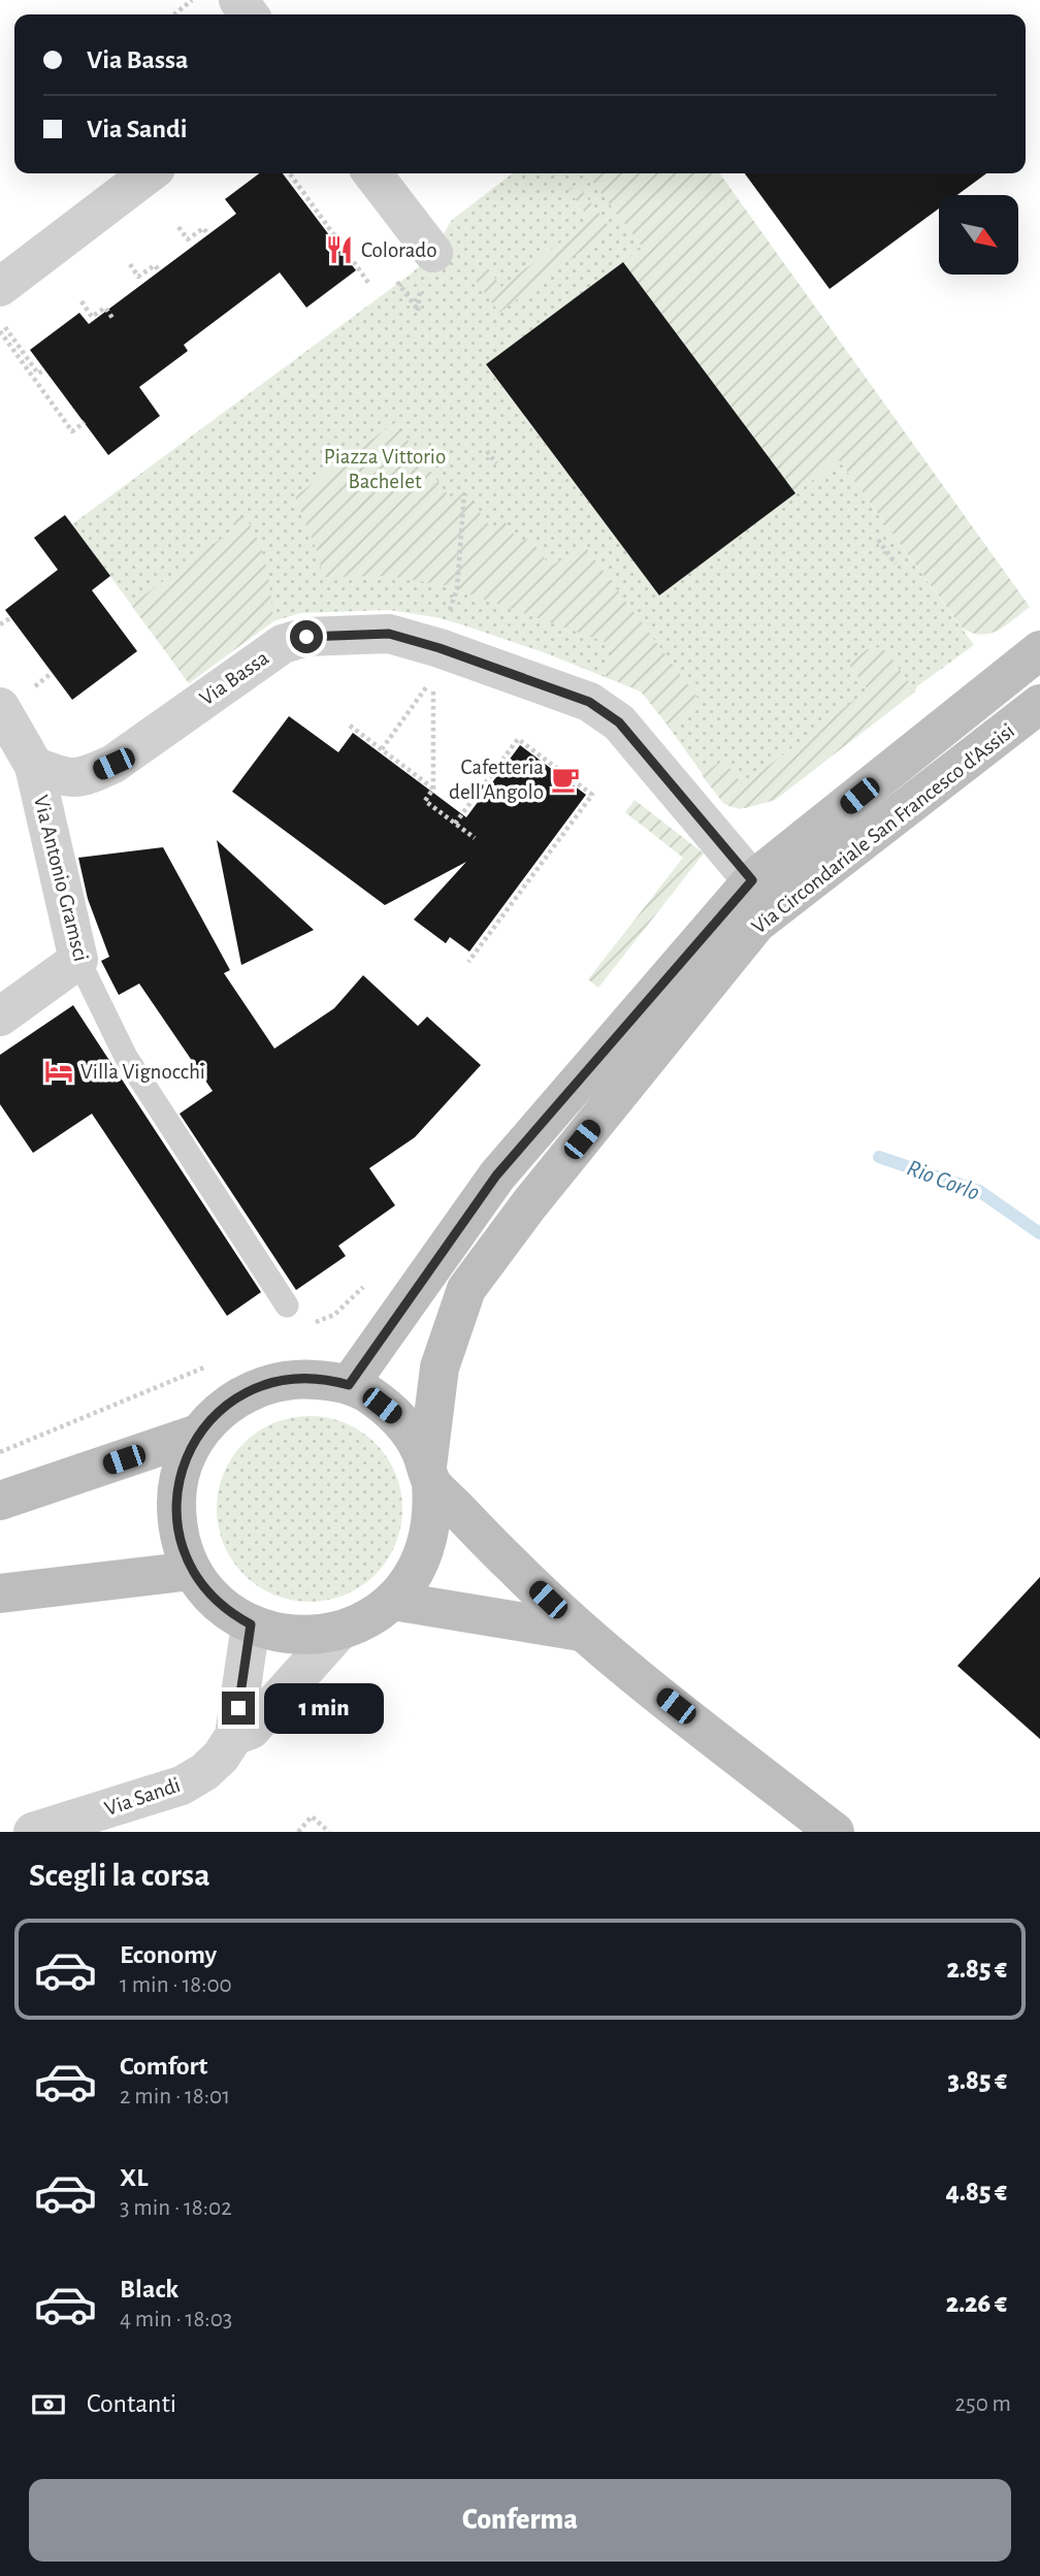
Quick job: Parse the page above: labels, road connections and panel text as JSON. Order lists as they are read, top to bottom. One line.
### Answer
{"streets":{"street":["Via Bassa","Via Circondariale San Francesco d'Assisi","Via Antonio Gramsci","Via Sandi"]},"crossings":[["Via Bassa","Via Circondariale San Francesco d'Assisi"],["Via Bassa","Via Antonio Gramsci"],["Via Circondariale San Francesco d'Assisi","Via Sandi"]],"water":["Rio Corlo"],"parks":["Piazza Vittorio Bachelet"],"places":{"restaurant":["Colorado"],"cafe":["Cafetteria dell'Angolo"],"hotel":["Villa Vignocchi"]},"north":"bottom right","page":{"banner":["Via Bassa","Via Sandi"],"bubble":"1 min","heading":"Scegli la corsa","list":[{"name":"Economy","note":"1 min · 18:00","value":"2.85 €"},{"name":"Comfort","note":"2 min · 18:01","value":"3.85 €"},{"name":"XL","note":"3 min · 18:02","value":"4.85 €"},{"name":"Black","note":"4 min · 18:03","value":"2.26 €"}],"pay":["Contanti","250 m"],"buttons":"Conferma"}}
